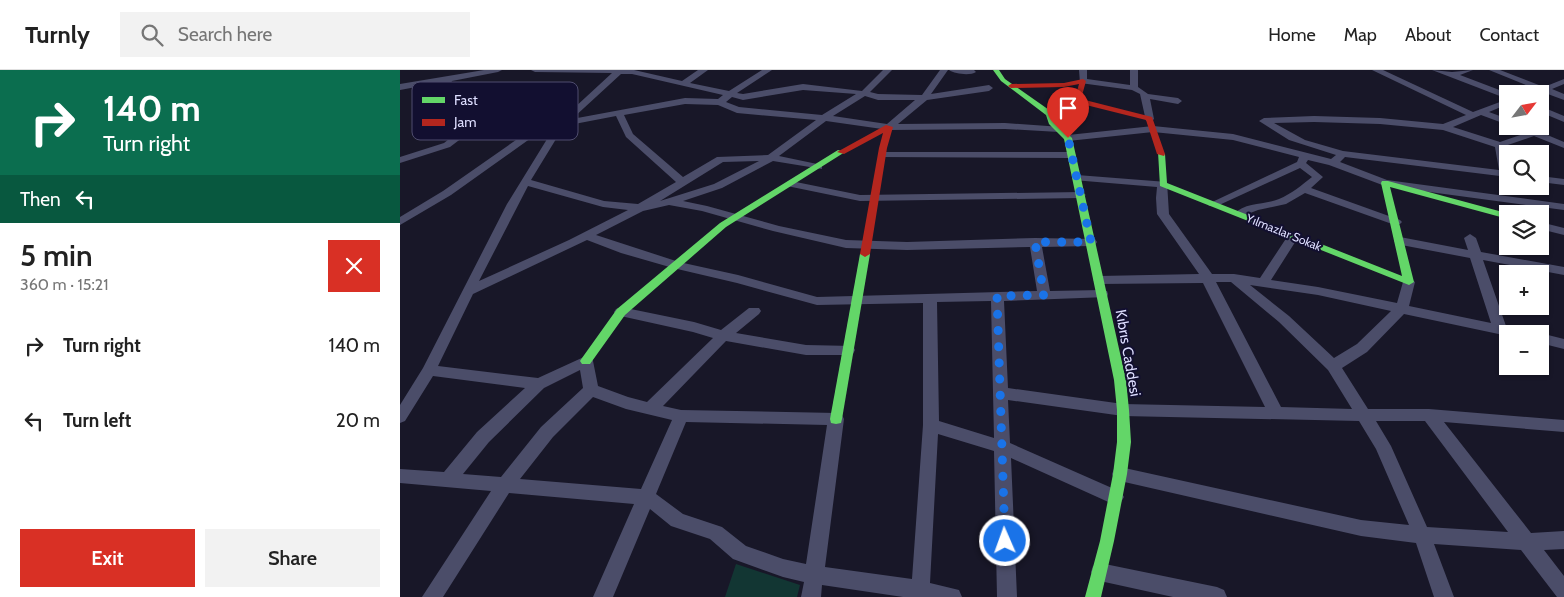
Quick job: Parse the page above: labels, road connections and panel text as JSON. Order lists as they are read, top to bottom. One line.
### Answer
{"streets":{"street":["Yılmazlar Sokak","Kıbrıs Caddesi"]},"legend":["Fast","Jam"],"north":"top right","page":{"header":"Turnly","search":"Search here","nav":["Home","Map","About","Contact"],"turn":["140 m","Turn right"],"map_buttons":["+","−"],"then":"Then","heading":["5 min","360 m · 15:21"],"list":[{"name":"Turn right","value":"140 m"},{"name":"Turn left","value":"20 m"}],"buttons":["Exit","Share"]}}
